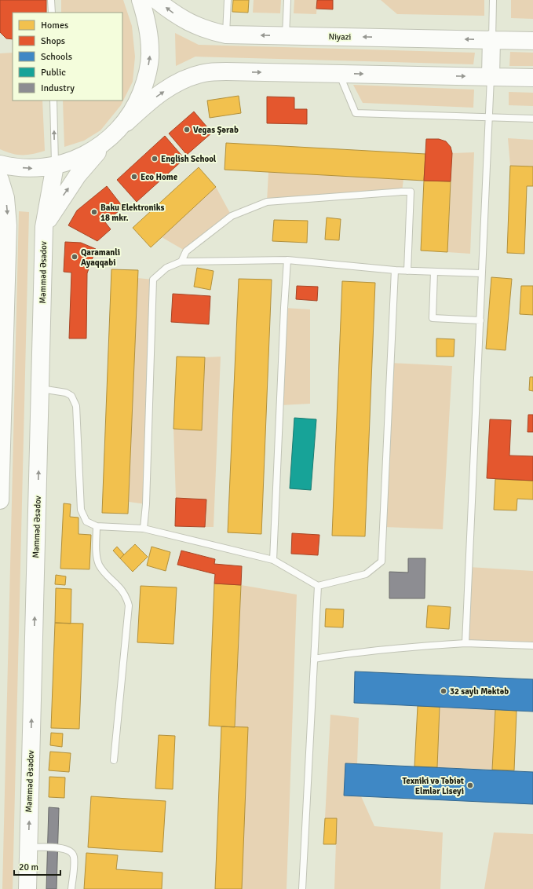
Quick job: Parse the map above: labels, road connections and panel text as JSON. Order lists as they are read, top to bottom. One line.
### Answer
{"streets":{"main road":["Niyazi","Məmməd Əsədov"]},"one_way":["Məmməd Əsədov"],"places":["Vegas Şərab","English School","Eco Home","Baku Elektroniks 18 mkr.","Qaramanli Ayaqqabi","32 saylı Məktəb","Texniki və Təbiət Elmlər Liseyi"],"legend":["Homes","Shops","Schools","Public","Industry"],"scale_bar":"20 m"}
